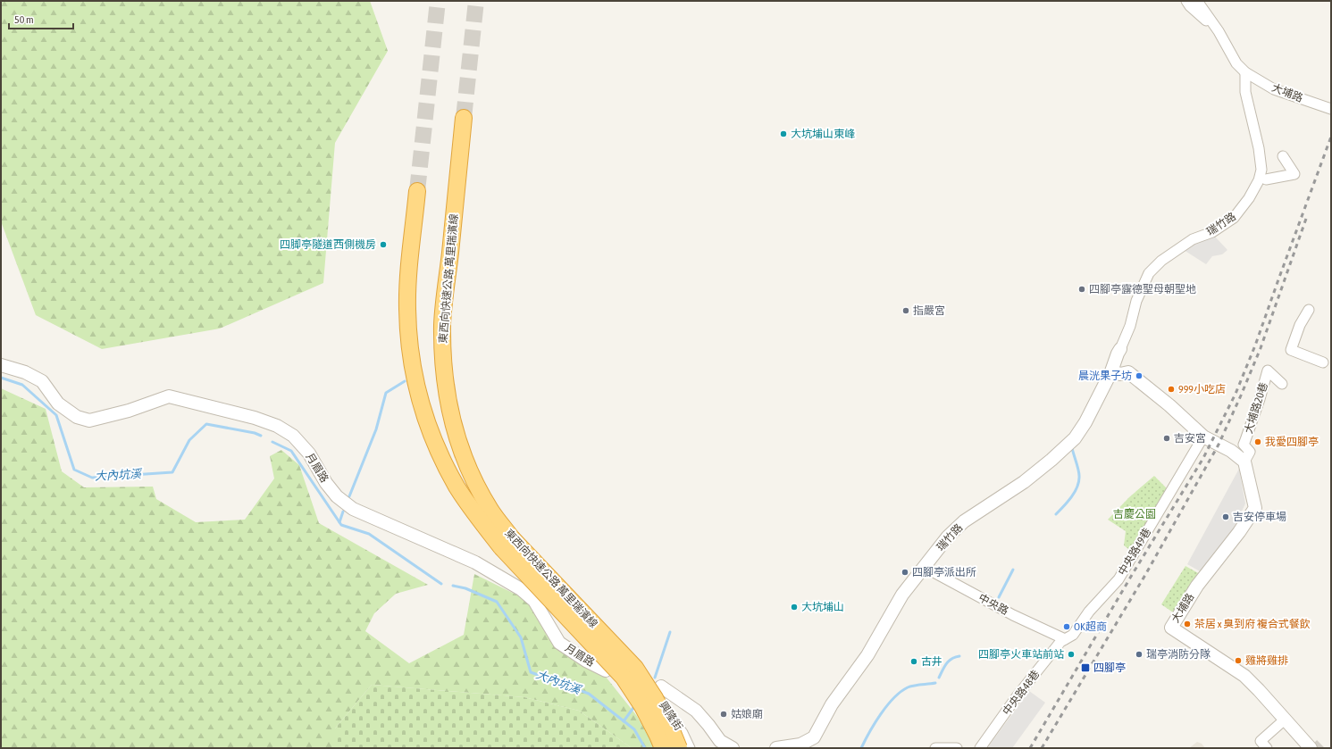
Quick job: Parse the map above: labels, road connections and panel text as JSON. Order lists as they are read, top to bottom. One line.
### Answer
{"streets":{"highway":["東西向快速公路 萬里瑞濱線"],"street":["大埔路","瑞竹路","大埔路20巷","月眉路","中央路49巷","中央路","中央路48巷","興隆街"]},"crossings":[["大埔路","瑞竹路"],["大埔路","大埔路20巷"],["瑞竹路","中央路"],["中央路49巷","中央路"],["中央路49巷","中央路48巷"],["中央路","中央路48巷"]],"water":["大內坑溪"],"parks":["吉慶公園"],"places":{"other":["大坑埔山東峰","四脚亭隧道西側機房","四腳亭露德聖母朝聖地","指嚴宮","晨洸果子坊","999小吃店","吉安宮","我愛四腳亭","吉安停車場","四腳亭派出所","大坑埔山","茶居 x 臭到府 複合式餐飲","OK超商","四腳亭火車站前站","瑞亭消防分隊","雞將雞排","古井","姑娘廟"],"transit":["四腳亭"]},"scale_bar":"50 m"}
